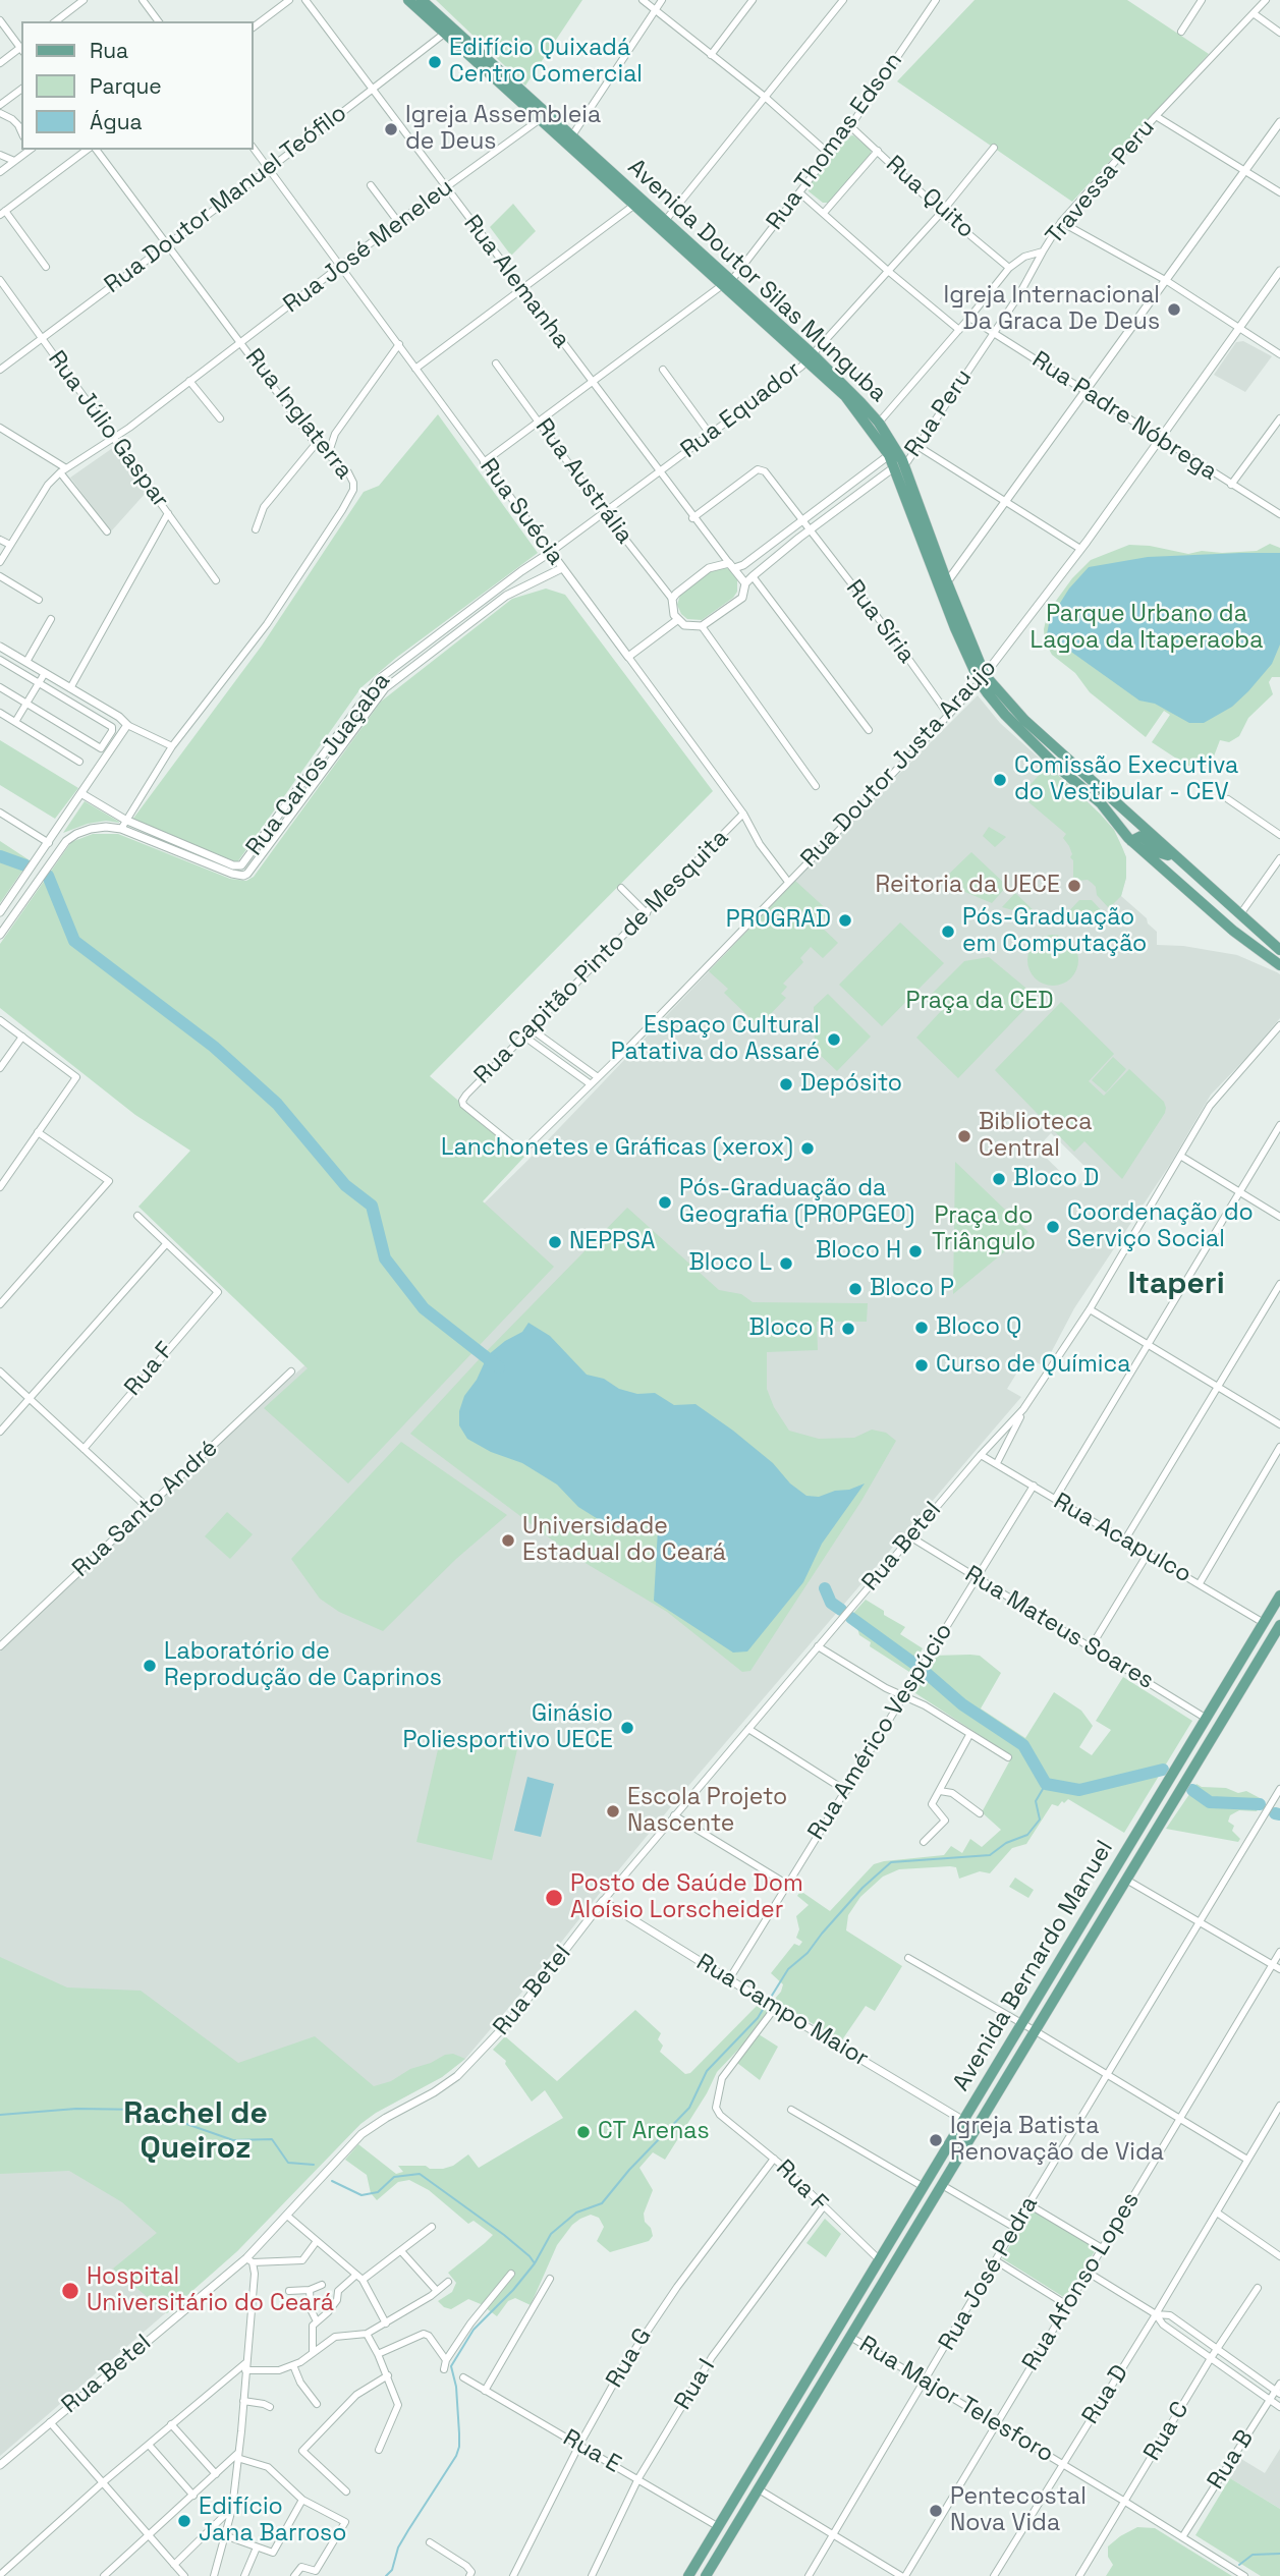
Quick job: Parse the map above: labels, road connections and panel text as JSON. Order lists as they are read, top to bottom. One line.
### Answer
{"streets":{"main road":["Avenida Doutor Silas Munguba","Avenida Bernardo Manuel"],"street":["Rua Thomas Edson","Travessa Peru","Rua Quito","Rua Doutor Manuel Teófilo","Rua José Meneleu","Rua Alemanha","Rua Equador","Rua Peru","Rua Inglaterra","Rua Padre Nóbrega","Rua Júlio Gaspar","Rua Austrália","Rua Suécia","Rua Síria","Rua Doutor Justa Araújo","Rua Carlos Juaçaba","Rua Capitão Pinto de Mesquita","Rua F","Rua Santo André","Rua Acapulco","Rua Betel","Rua Mateus Soares","Rua Américo Vespúcio","Rua Campo Maior","Rua José Pedra","Rua Afonso Lopes","Rua G","Rua I","Rua D","Rua Major Telesforo","Rua C","Rua E","Rua B"]},"crossings":[["Rua Thomas Edson","Rua Quito"],["Rua Thomas Edson","Avenida Doutor Silas Munguba"],["Rua Thomas Edson","Rua Alemanha"],["Rua Thomas Edson","Rua Austrália"],["Rua Thomas Edson","Rua Suécia"],["Travessa Peru","Rua Quito"],["Travessa Peru","Avenida Doutor Silas Munguba"],["Travessa Peru","Rua Peru"],["Travessa Peru","Rua Padre Nóbrega"],["Rua Quito","Rua Equador"],["Rua Doutor Manuel Teófilo","Avenida Doutor Silas Munguba"],["Rua Doutor Manuel Teófilo","Rua Alemanha"],["Rua Doutor Manuel Teófilo","Rua Inglaterra"],["Rua Doutor Manuel Teófilo","Rua Júlio Gaspar"],["Rua Doutor Manuel Teófilo","Rua Suécia"],["Rua José Meneleu","Avenida Doutor Silas Munguba"],["Rua José Meneleu","Rua Alemanha"],["Rua José Meneleu","Rua Inglaterra"],["Rua José Meneleu","Rua Júlio Gaspar"],["Rua José Meneleu","Rua Suécia"],["Avenida Doutor Silas Munguba","Rua Equador"],["Avenida Doutor Silas Munguba","Rua Peru"],["Avenida Doutor Silas Munguba","Rua Doutor Justa Araújo"],["Rua Alemanha","Rua Equador"],["Rua Alemanha","Rua Peru"],["Rua Equador","Rua Austrália"],["Rua Equador","Rua Suécia"],["Rua Equador","Rua Carlos Juaçaba"],["Rua Peru","Rua Padre Nóbrega"],["Rua Peru","Rua Austrália"],["Rua Peru","Rua Síria"],["Rua Inglaterra","Rua Carlos Juaçaba"],["Rua Padre Nóbrega","Rua Doutor Justa Araújo"],["Rua Suécia","Rua Doutor Justa Araújo"],["Rua Suécia","Rua Carlos Juaçaba"],["Rua Suécia","Rua Capitão Pinto de Mesquita"],["Rua Síria","Rua Doutor Justa Araújo"],["Rua Doutor Justa Araújo","Rua Capitão Pinto de Mesquita"],["Rua F","Avenida Bernardo Manuel"],["Rua F","Rua Campo Maior"],["Rua F","Rua G"],["Rua F","Rua I"],["Rua Acapulco","Rua Betel"],["Rua Acapulco","Rua Américo Vespúcio"],["Rua Acapulco","Avenida Bernardo Manuel"],["Rua Betel","Rua Mateus Soares"],["Rua Betel","Rua Campo Maior"],["Rua Mateus Soares","Rua Américo Vespúcio"],["Rua Mateus Soares","Avenida Bernardo Manuel"],["Rua Américo Vespúcio","Rua Campo Maior"],["Avenida Bernardo Manuel","Rua Campo Maior"],["Avenida Bernardo Manuel","Rua Major Telesforo"],["Avenida Bernardo Manuel","Rua E"],["Rua José Pedra","Rua Major Telesforo"],["Rua Afonso Lopes","Rua Major Telesforo"],["Rua G","Rua E"],["Rua I","Rua E"],["Rua D","Rua Major Telesforo"],["Rua Major Telesforo","Rua C"],["Rua Major Telesforo","Rua B"]],"districts":["Itaperi","Rachel de Queiroz"],"parks":["Parque Urbano da Lagoa da Itaperaoba","Praça da CED","Praça do Triângulo"],"places":["Edifício Quixadá Centro Comercial","Igreja Assembleia de Deus","Igreja Internacional Da Graca De Deus","Comissão Executiva do Vestibular - CEV","Reitoria da UECE","PROGRAD","Pós-Graduação em Computação","Espaço Cultural Patativa do Assaré","Depósito","Biblioteca Central","Lanchonetes e Gráficas (xerox)","Bloco D","Pós-Graduação da Geografia (PROPGEO)","Coordenação do Serviço Social","NEPPSA","Bloco H","Bloco L","Bloco P","Bloco Q","Bloco R","Curso de Química","Universidade Estadual do Ceará","Laboratório de Reprodução de Caprinos","Ginásio Poliesportivo UECE","Escola Projeto Nascente","Posto de Saúde Dom Aloísio Lorscheider","CT Arenas","Igreja Batista Renovação de Vida","Hospital Universitário do Ceará","Pentecostal Nova Vida","Edifício Jana Barroso"],"legend":["Rua","Parque","Água"]}
